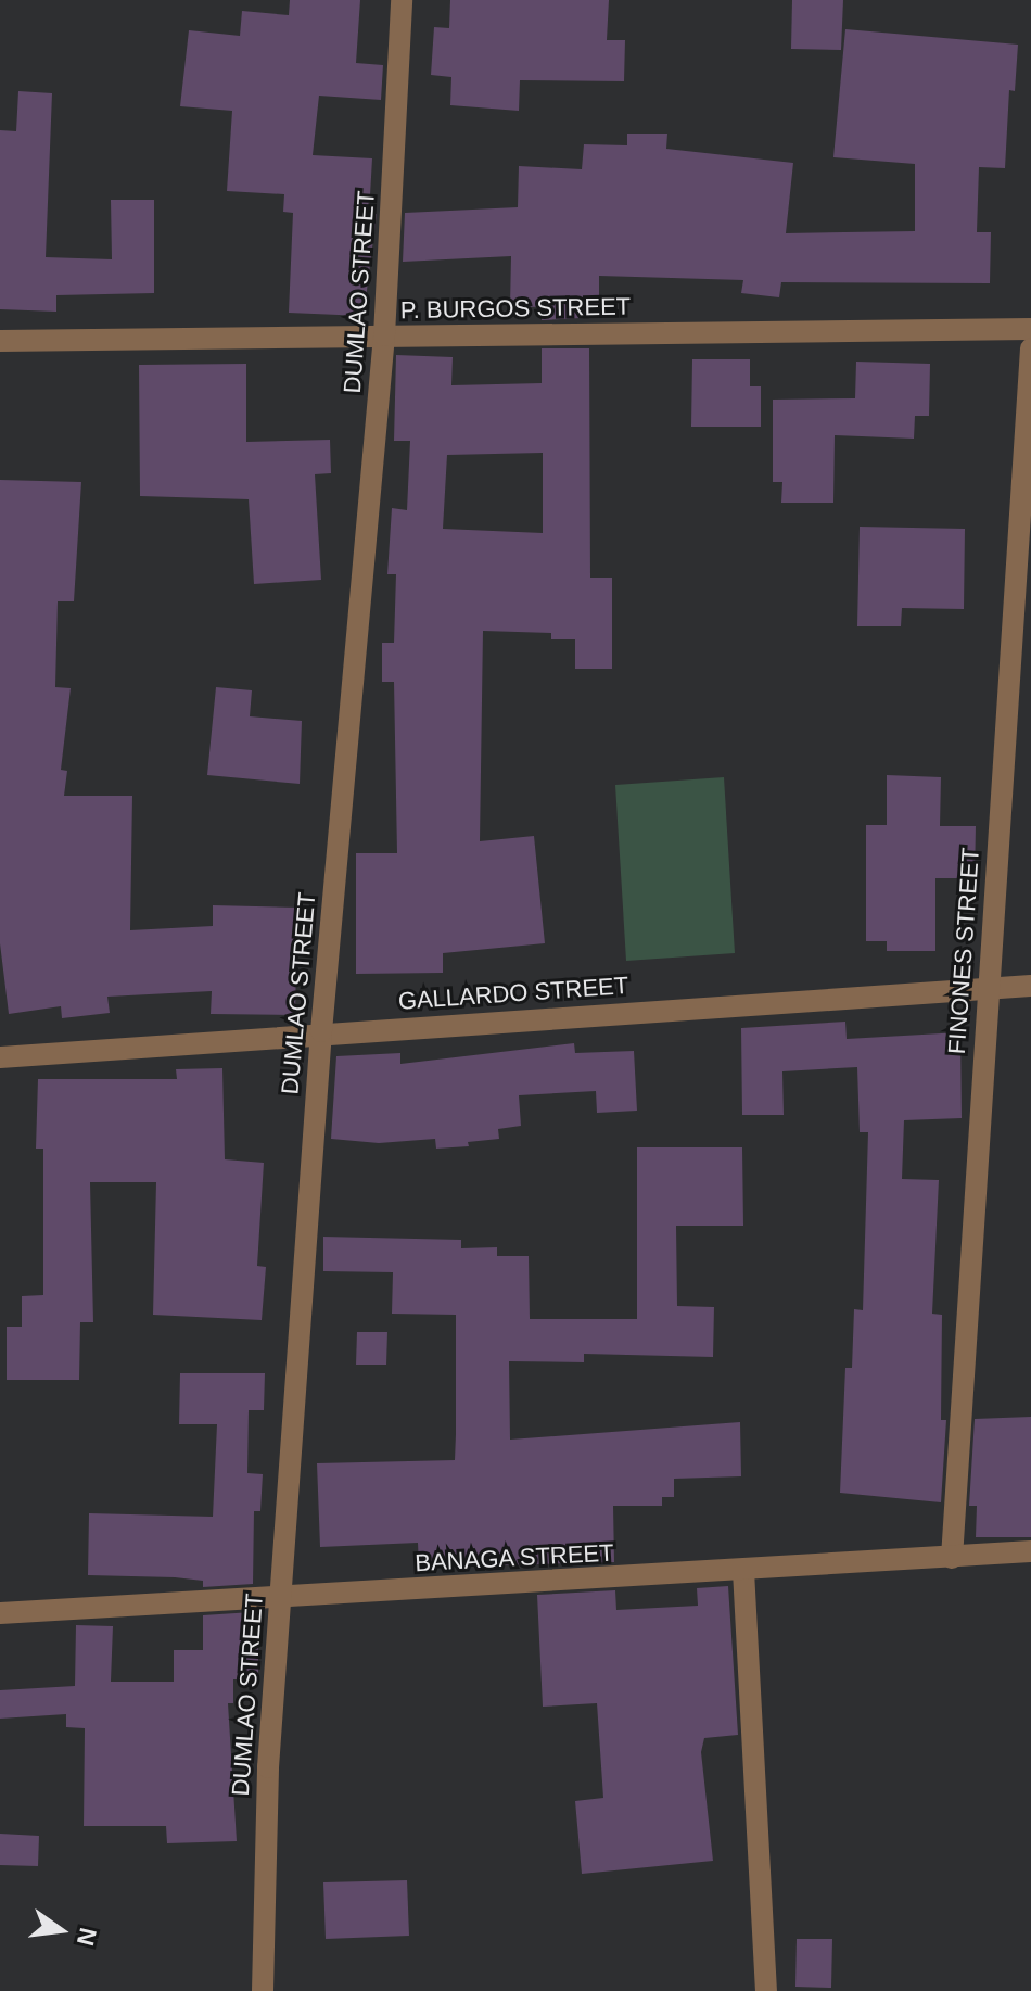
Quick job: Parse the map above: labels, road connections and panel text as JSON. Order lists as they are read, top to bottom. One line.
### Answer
{"streets":{"street":["DUMLAO STREET","P. BURGOS STREET","FINONES STREET","GALLARDO STREET","BANAGA STREET"]},"crossings":[["DUMLAO STREET","P. BURGOS STREET"],["DUMLAO STREET","GALLARDO STREET"],["DUMLAO STREET","BANAGA STREET"],["FINONES STREET","GALLARDO STREET"],["FINONES STREET","BANAGA STREET"]],"north":"right"}
